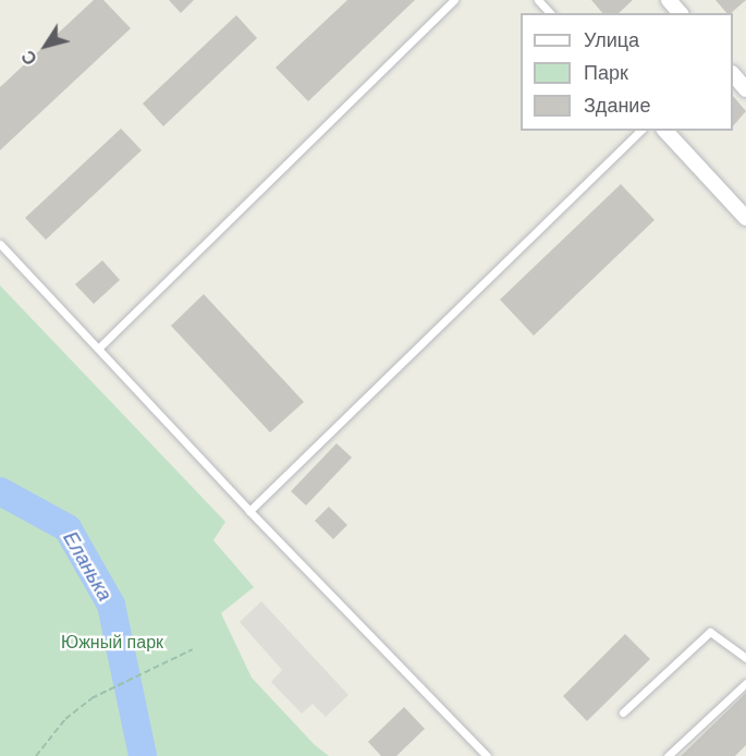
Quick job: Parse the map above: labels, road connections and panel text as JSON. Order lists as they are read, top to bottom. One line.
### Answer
{"water":["Еланька"],"parks":["Южный парк"],"legend":["Улица","Парк","Здание"],"north":"bottom left"}
